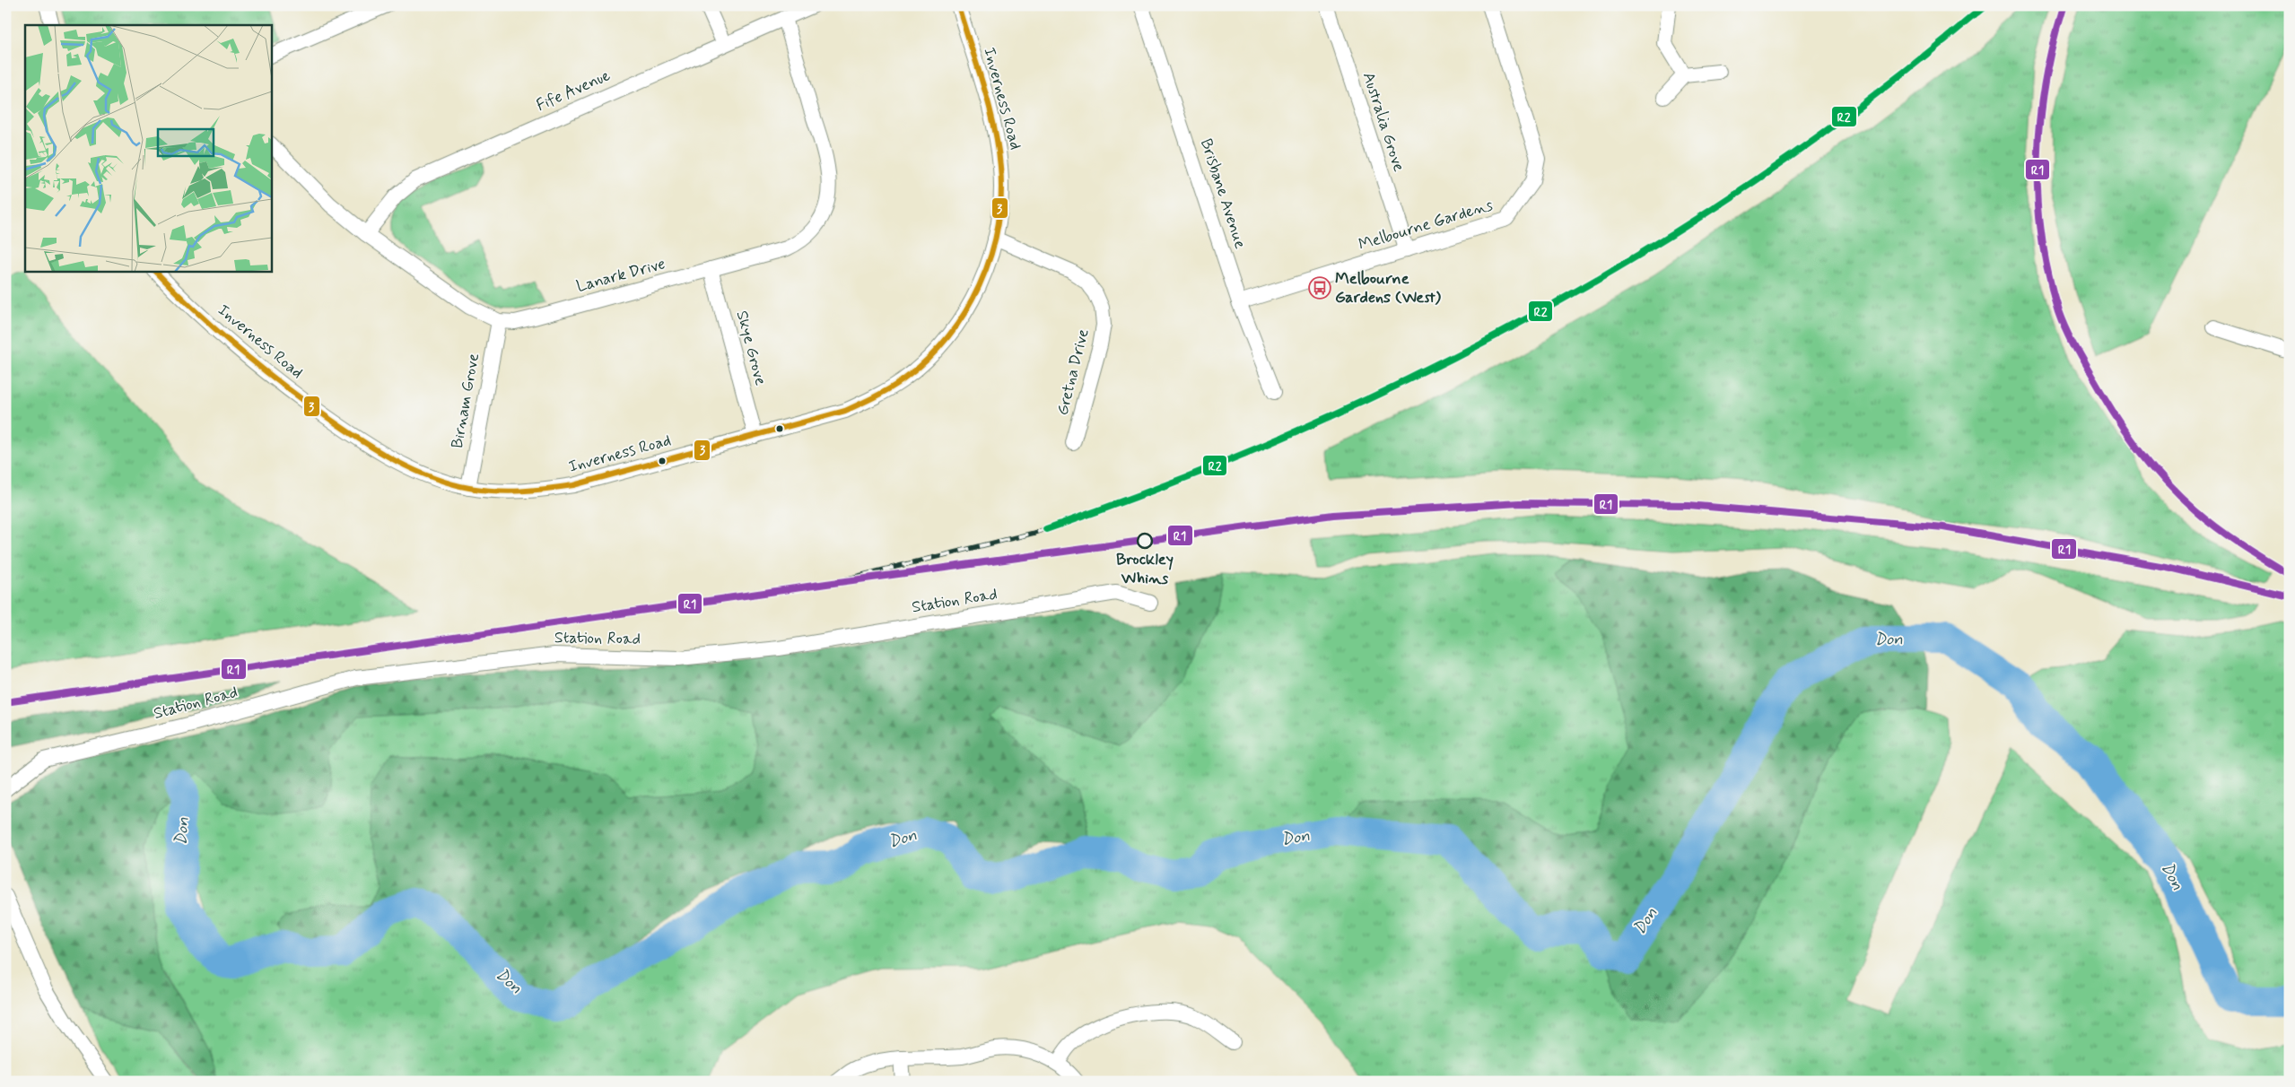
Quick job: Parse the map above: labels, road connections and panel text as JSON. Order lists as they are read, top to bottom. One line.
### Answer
{"streets":{"street":["Fife Avenue","Inverness Road","Australia Grove","Brisbane Avenue","Melbourne Gardens","Lanark Drive","Skye Grove","Gretna Drive","Birnam Grove","Station Road"]},"crossings":[["Fife Avenue","Lanark Drive"],["Inverness Road","Skye Grove"],["Inverness Road","Gretna Drive"],["Inverness Road","Birnam Grove"],["Australia Grove","Melbourne Gardens"],["Brisbane Avenue","Melbourne Gardens"],["Lanark Drive","Skye Grove"],["Lanark Drive","Birnam Grove"]],"water":["Don"],"places":{"bus stop":["Melbourne Gardens (West)"],"other":["Brockley Whins"]},"lines":["transit line R1","transit line R2","transit line 3"]}
